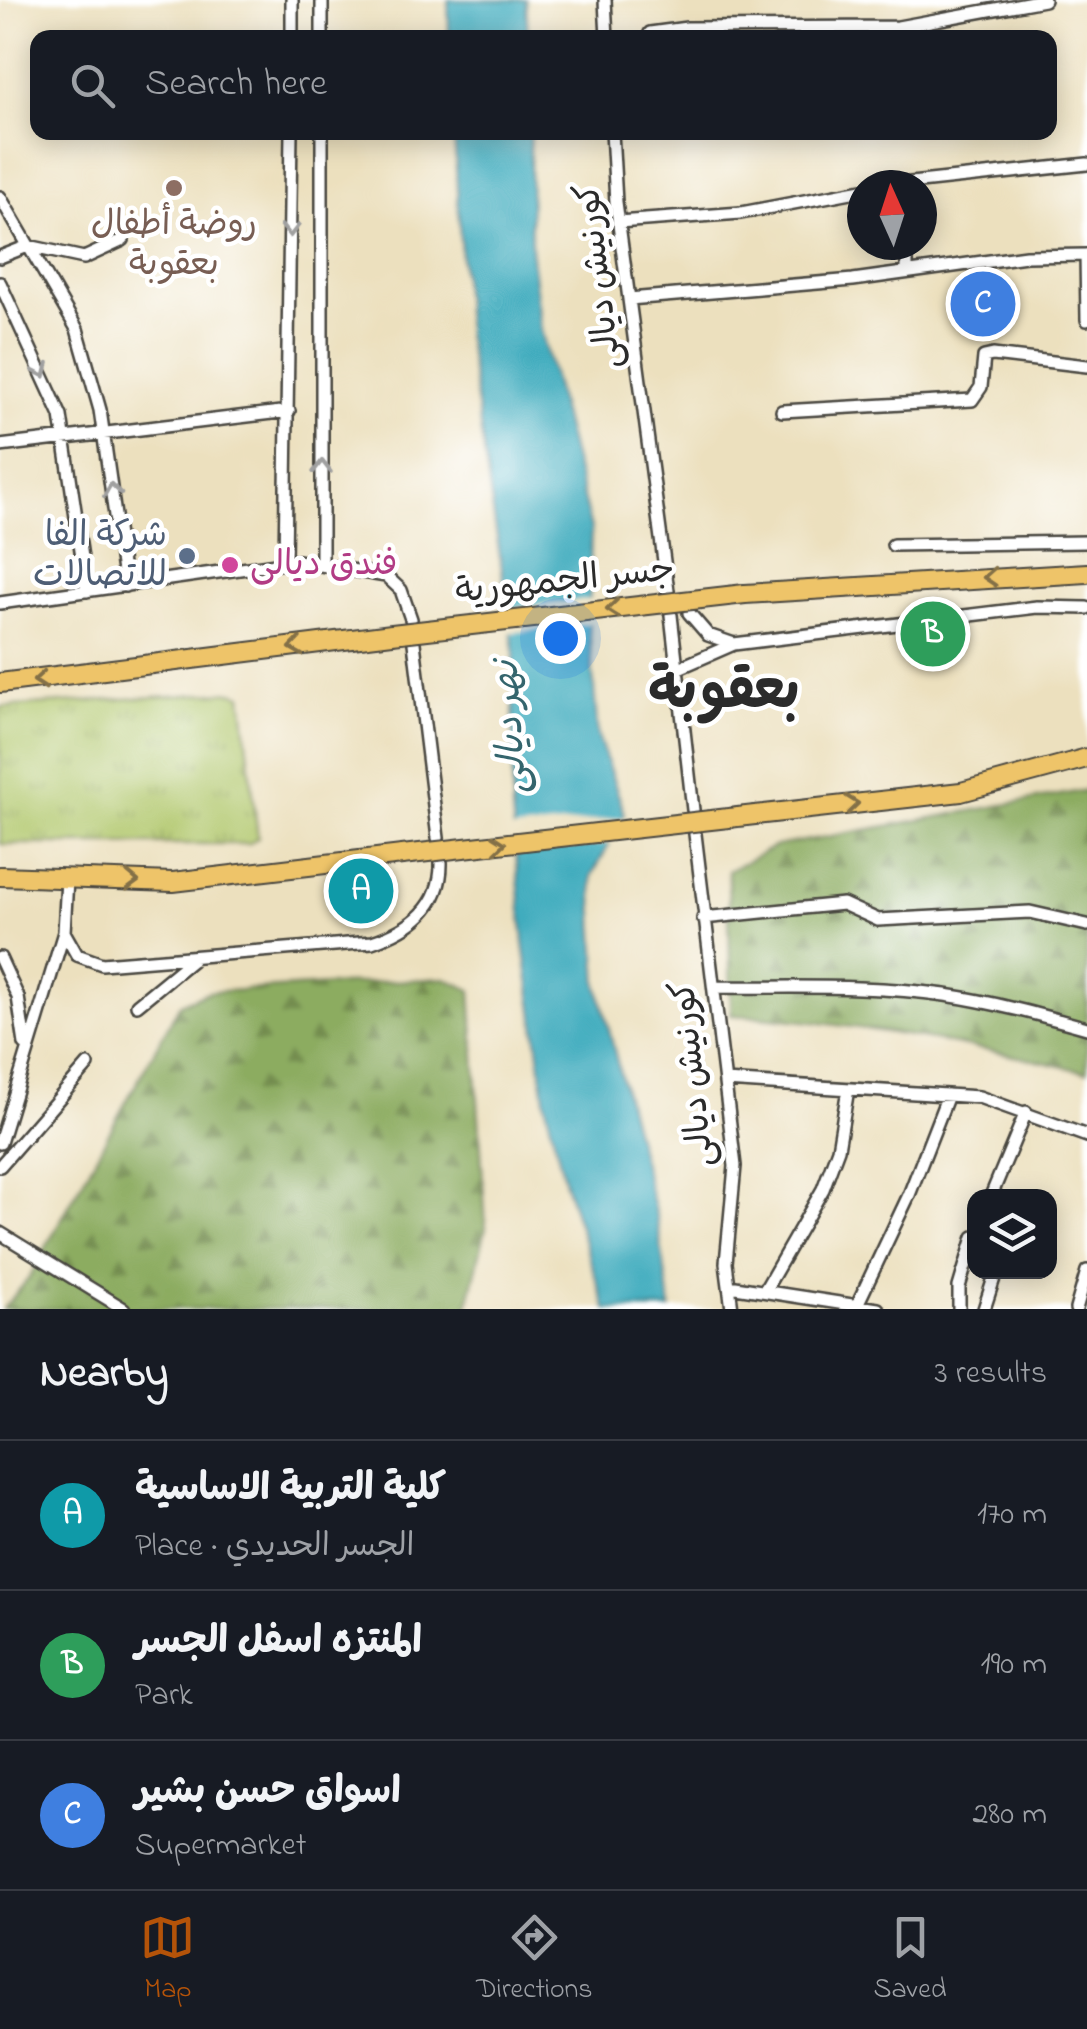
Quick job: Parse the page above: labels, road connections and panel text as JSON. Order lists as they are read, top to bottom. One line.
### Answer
{"streets":{"main road":["جسر الجمهورية"],"street":["كورنيش ديالى"]},"one_way":["جسر الجمهورية"],"districts":["بعقوبة"],"water":["نهر ديالى"],"places":["روضة أطفال بعقوبة","شركة الفا للاتصالات","فندق ديالى"],"north":"top","page":{"search":"Search here","pins":["C","B","A"],"heading":["Nearby","3 results"],"list":[{"mark":"A","name":"كلية التربية الاساسية","note":"Place · الجسر الحديدي","value":"170 m"},{"mark":"B","name":"المنتزه اسفل الجسر","note":"Park","value":"190 m"},{"mark":"C","name":"اسواق حسن بشير","note":"Supermarket","value":"280 m"}],"nav":["Map","Directions","Saved"]}}
